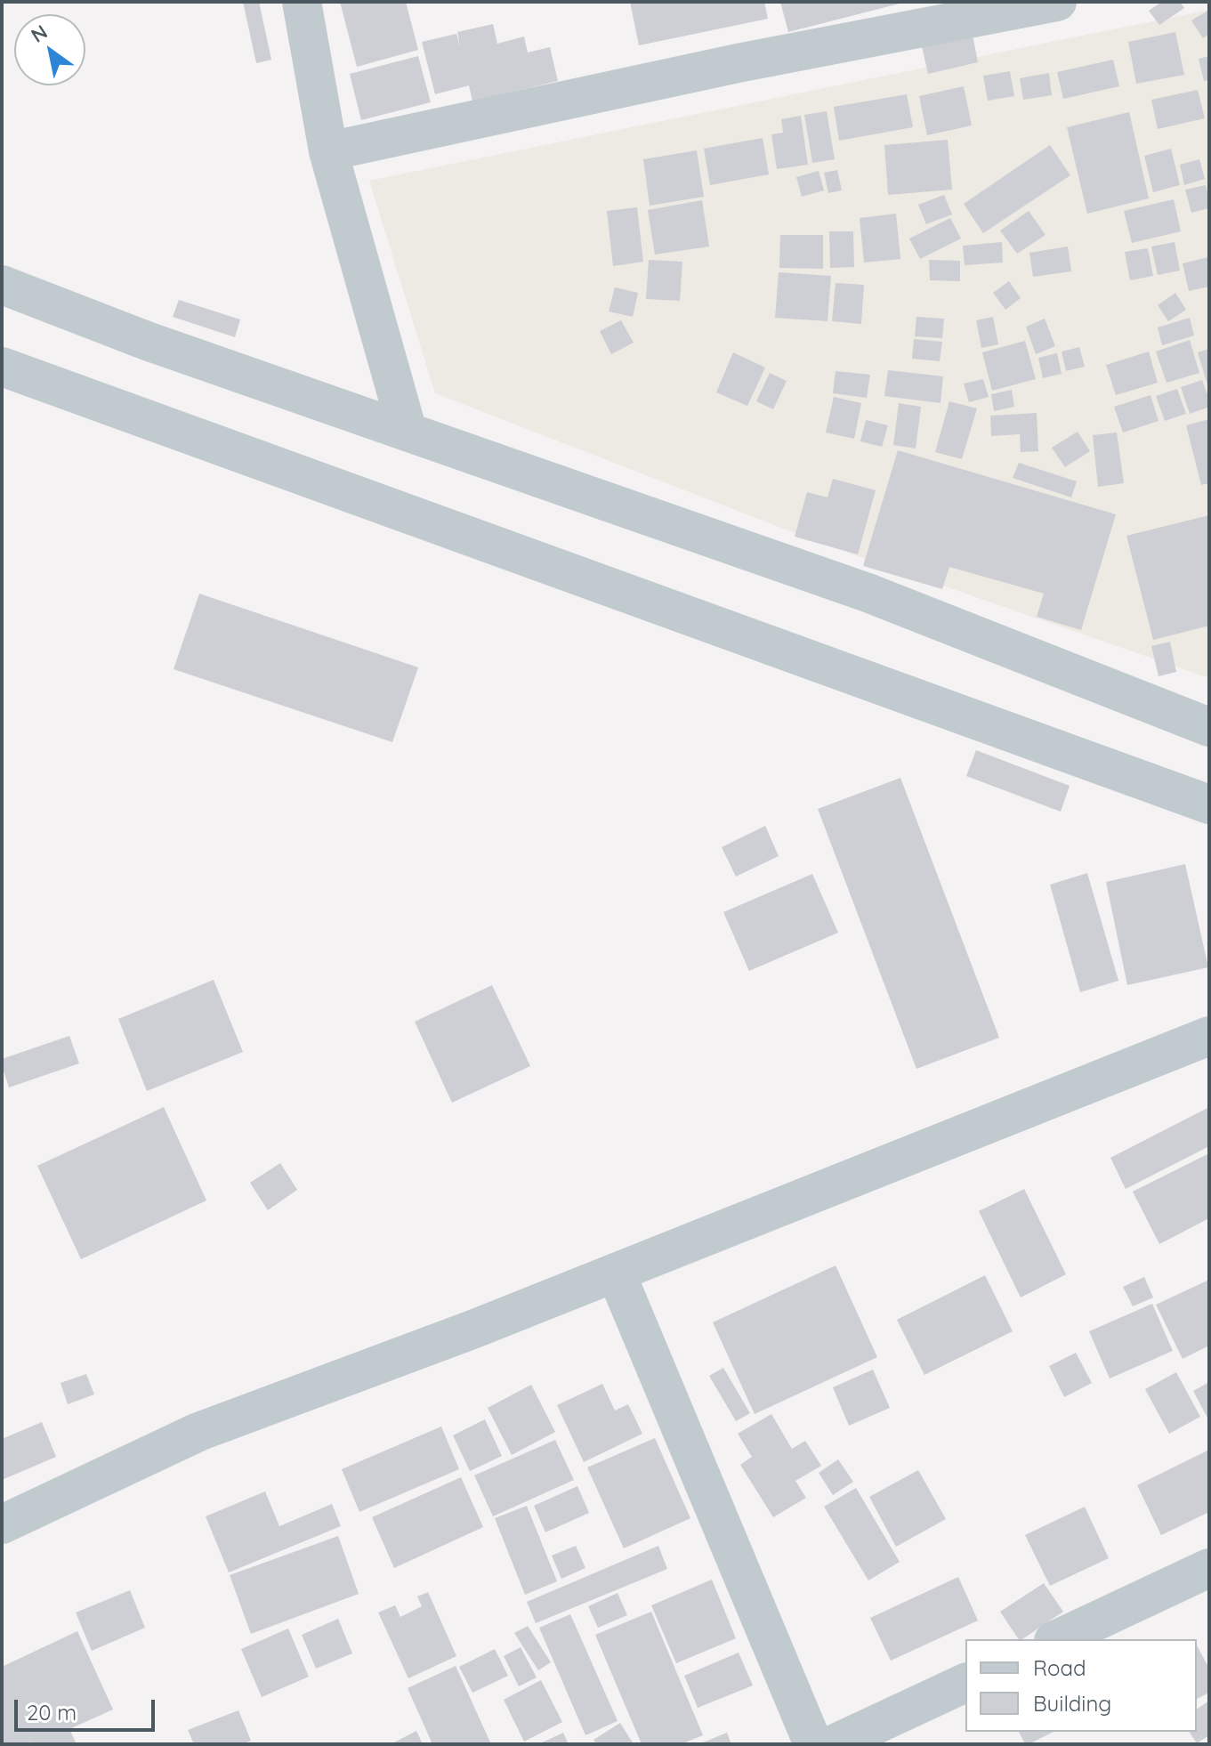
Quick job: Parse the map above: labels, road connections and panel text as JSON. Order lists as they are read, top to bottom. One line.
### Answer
{"legend":["Road","Building"],"scale_bar":"20 m","north":"top left"}
